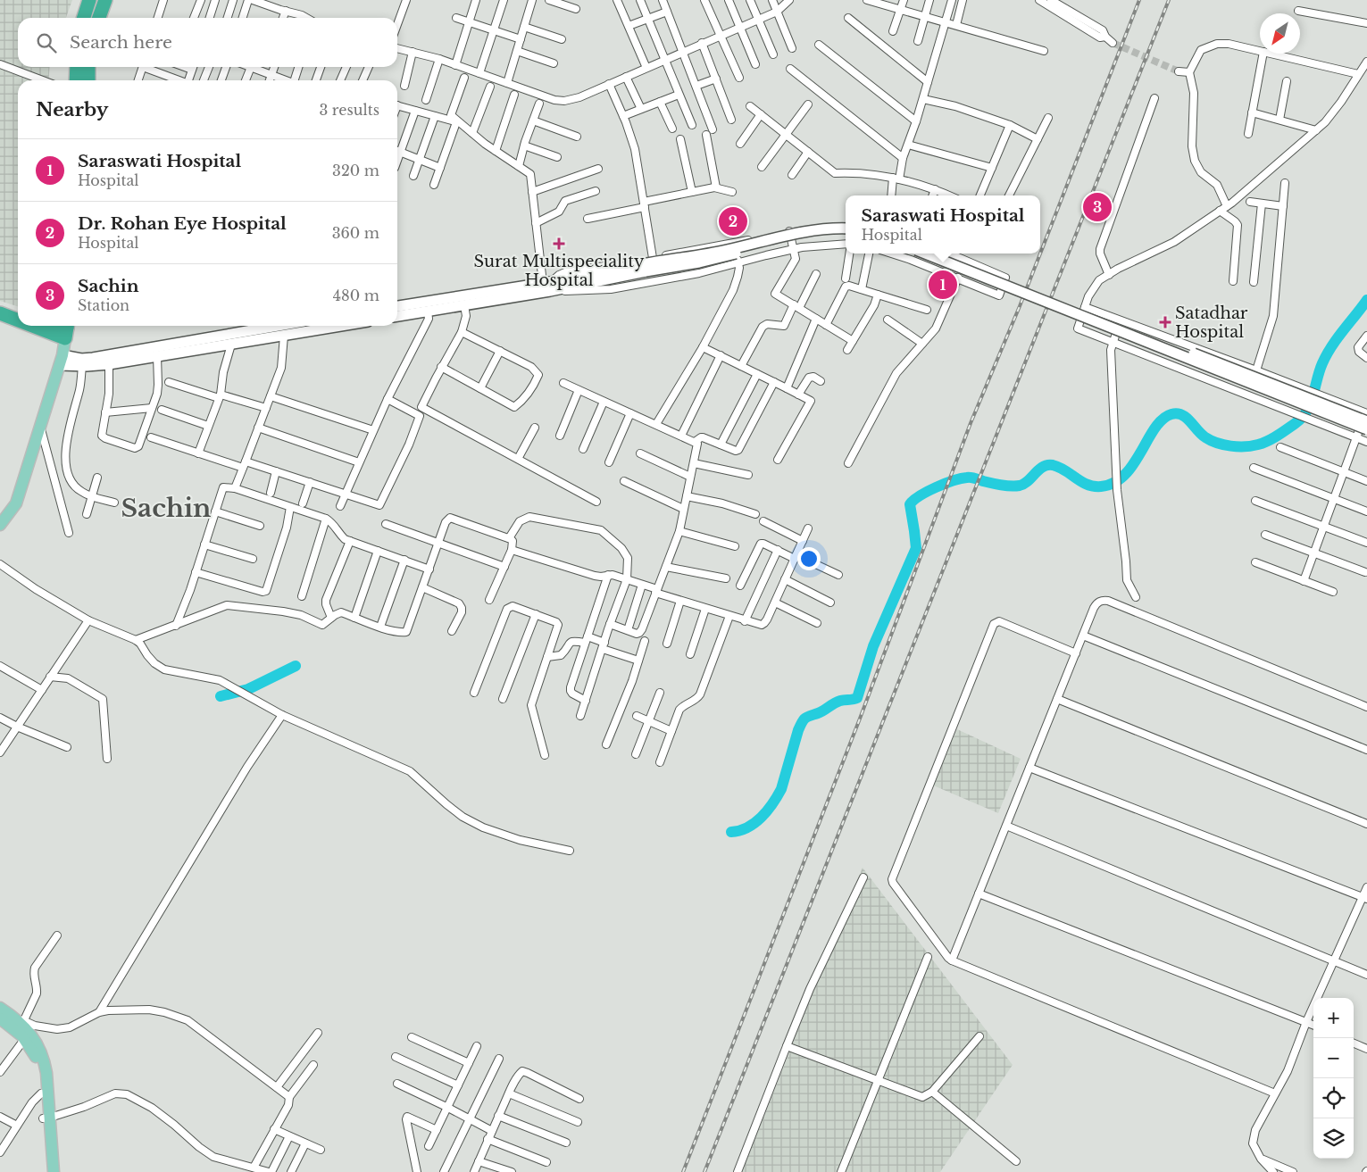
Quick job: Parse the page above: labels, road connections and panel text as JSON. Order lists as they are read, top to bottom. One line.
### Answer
{"districts":["Sachin"],"places":{"health":["Surat Multispeciality Hospital","Satadhar Hospital"]},"north":"bottom left","page":{"search":"Search here","heading":["Nearby","3 results"],"list":[{"mark":"1","name":"Saraswati Hospital","note":"Hospital","value":"320 m"},{"mark":"2","name":"Dr. Rohan Eye Hospital","note":"Hospital","value":"360 m"},{"mark":"3","name":"Sachin","note":"Station","value":"480 m"}],"pins":["3","2","1"],"popup":["Saraswati Hospital","Hospital"],"map_buttons":["+","−"]}}
